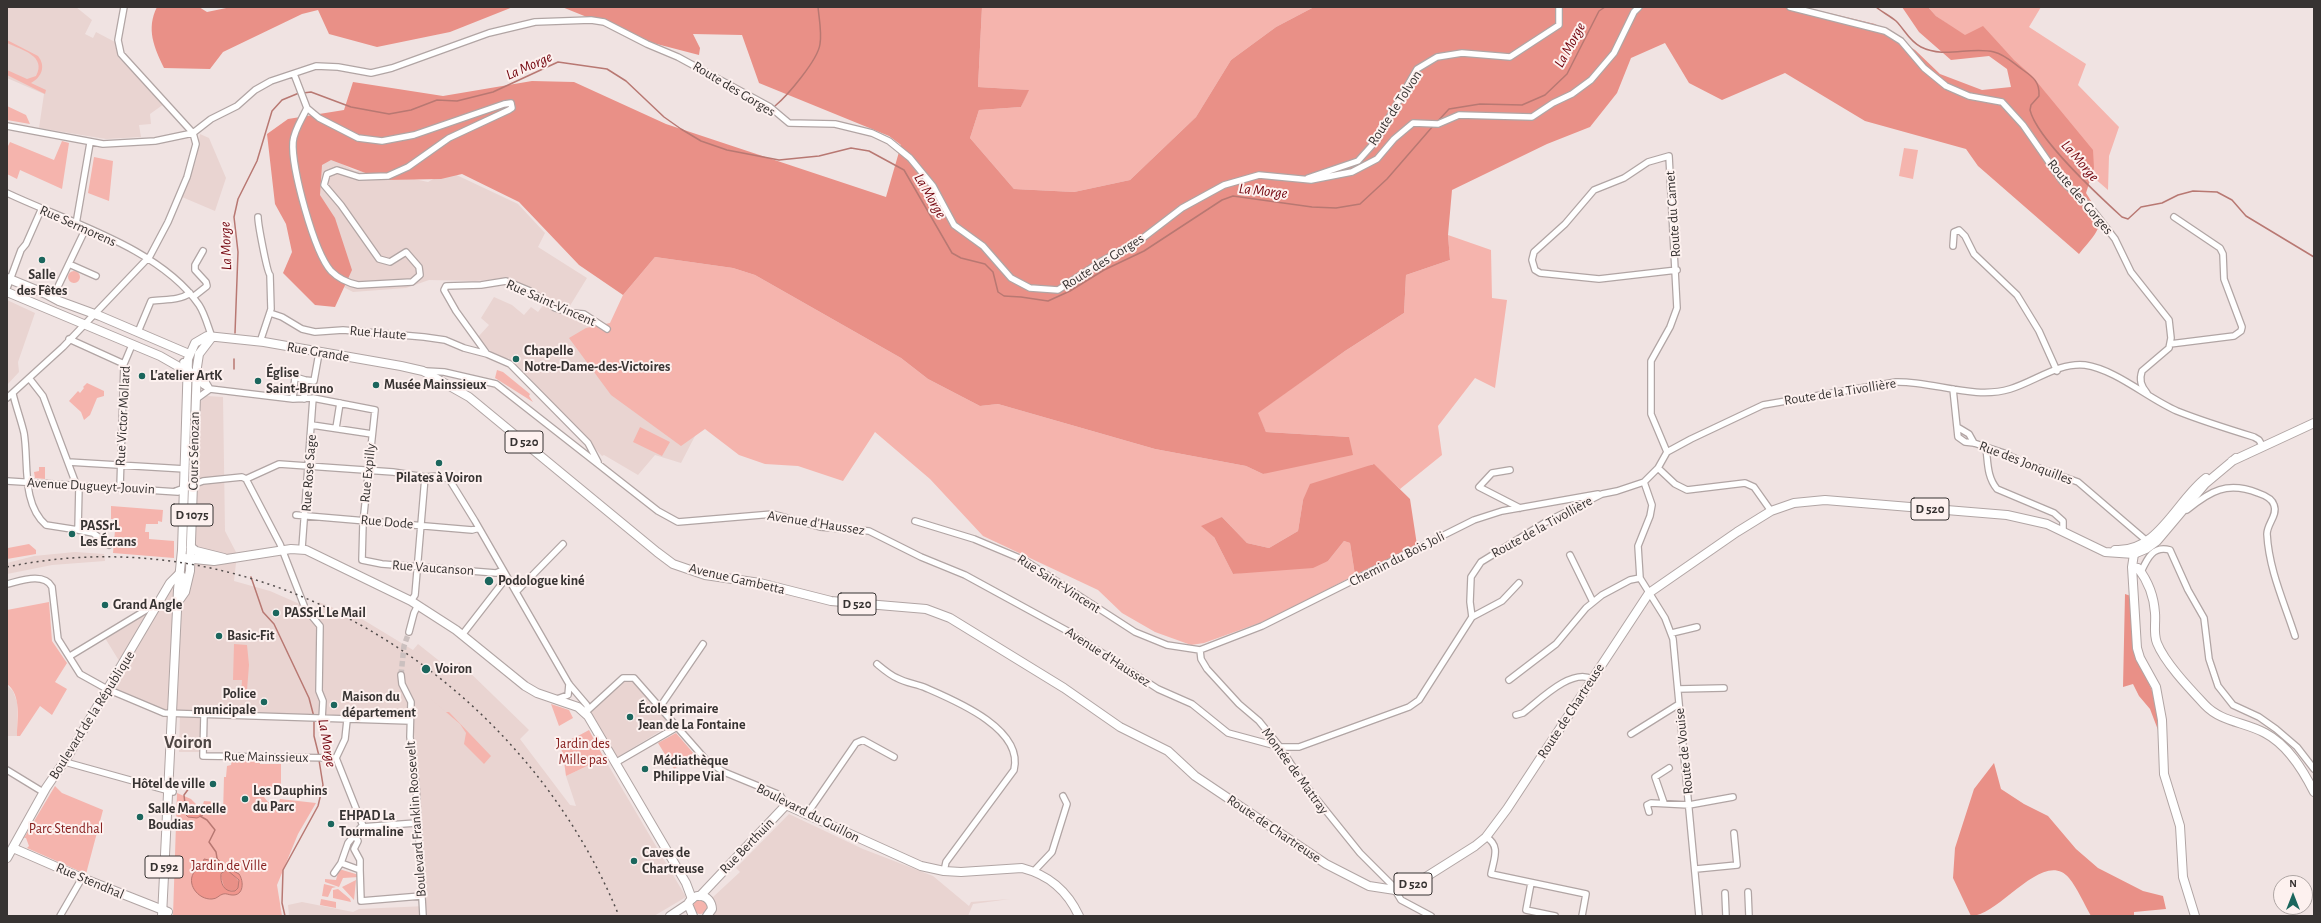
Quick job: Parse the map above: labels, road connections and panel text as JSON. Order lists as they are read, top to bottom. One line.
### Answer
{"streets":{"main road":["Rue Grande","D 520","Cours Sénozan","D 1075","Avenue Gambetta","Route de Chartreuse","Boulevard de la République","Boulevard du Guillon","Rue Berthuin","D 592","Rue Stendhal"],"street":["Route des Gorges","Route de Tolvon","Route du Camet","Rue Sermorens","Rue Saint-Vincent","Rue Haute","Route de la Tivollière","Rue Victor Mollard","Rue des Jonquilles","Rue Rose Sage","Rue Expilly","Avenue Dugueyt-Jouvin","Rue Dode","Avenue d'Haussez","Chemin du Bois Joli","Rue Vaucanson","Route de Vouise","Rue Mainssieux","Montée de Mattray","Boulevard Franklin Roosevelt"]},"crossings":[["Route des Gorges","Route de Tolvon"],["Route du Camet","Route de la Tivollière"],["Rue Sermorens","Rue Grande"],["Rue Sermorens","D 520"],["Rue Saint-Vincent","Rue Haute"],["Rue Saint-Vincent","Chemin du Bois Joli"],["Rue Saint-Vincent","Montée de Mattray"],["Rue Haute","Avenue d'Haussez"],["Rue Grande","D 520"],["Rue Grande","Avenue Gambetta"],["Route de la Tivollière","Rue des Jonquilles"],["Route de la Tivollière","Chemin du Bois Joli"],["Rue Victor Mollard","Avenue Dugueyt-Jouvin"],["D 520","Cours Sénozan"],["Cours Sénozan","Avenue Dugueyt-Jouvin"],["Cours Sénozan","D 1075"],["Cours Sénozan","D 592"],["Rue Rose Sage","D 1075"],["Rue Rose Sage","Rue Dode"],["Rue Expilly","Rue Dode"],["Rue Expilly","Rue Vaucanson"],["D 1075","D 592"],["Avenue d'Haussez","Avenue Gambetta"],["Avenue d'Haussez","Montée de Mattray"],["Chemin du Bois Joli","Montée de Mattray"],["Avenue Gambetta","Route de Chartreuse"],["Route de Chartreuse","Route de Vouise"],["Route de Chartreuse","Montée de Mattray"],["Boulevard de la République","D 592"],["Boulevard de la République","Rue Stendhal"],["Boulevard du Guillon","Rue Berthuin"],["D 592","Rue Stendhal"]],"districts":["Voiron"],"water":["La Morge"],"parks":["Jardin des Mille pas","Parc Stendhal","Jardin de Ville"],"places":["Salle des Fêtes","Chapelle Notre-Dame-des-Victoires","L'atelier ArtK","Église Saint-Bruno","Musée Mainssieux","Pilates à Voiron","PASSrL Les Écrans","Podologue kiné","Grand Angle","PASSrL Le Mail","Basic-Fit","Voiron","Police municipale","Maison du département","École primaire Jean de La Fontaine","Médiathèque Philippe Vial","Hôtel de ville","Les Dauphins du Parc","Salle Marcelle Boudias","EHPAD La Tourmaline","Caves de Chartreuse"],"north":"top"}
